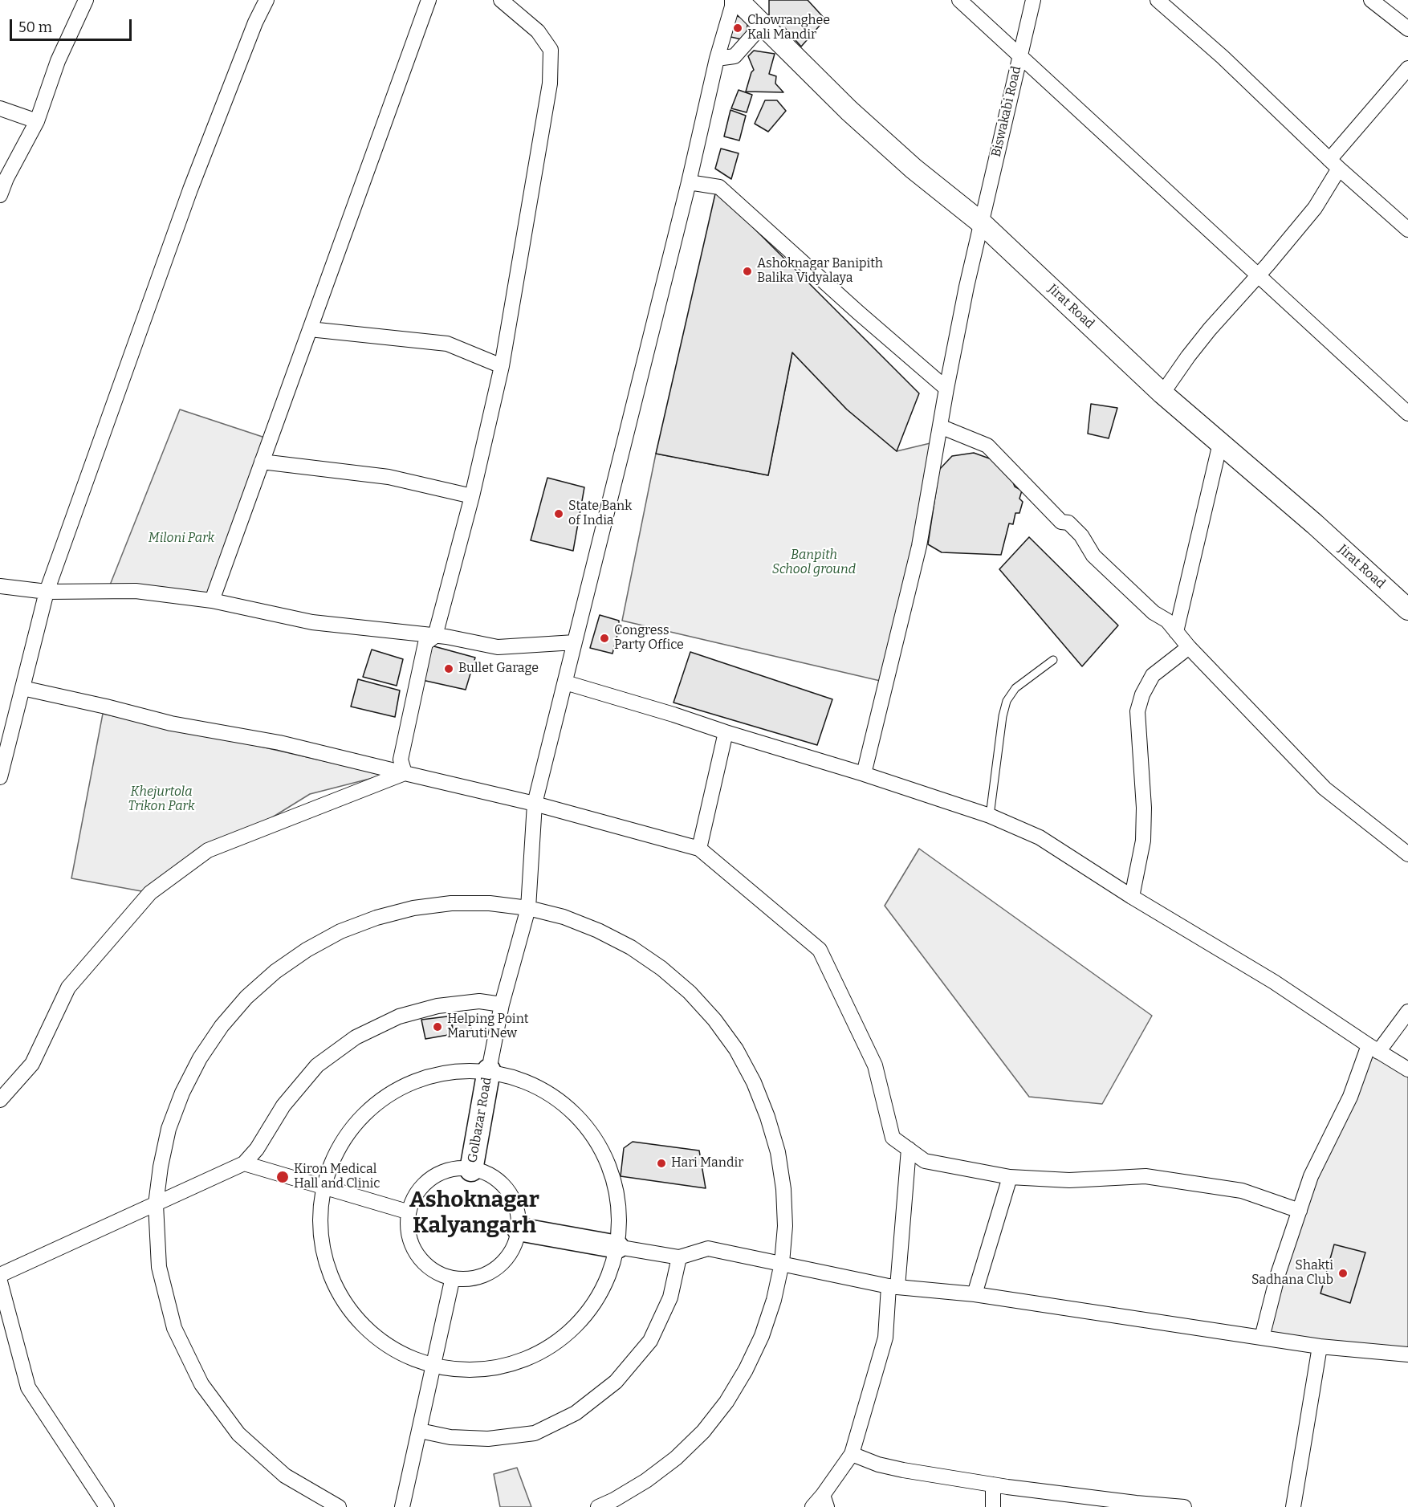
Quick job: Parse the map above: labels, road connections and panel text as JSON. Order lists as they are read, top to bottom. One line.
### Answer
{"streets":{"main road":["Jirat Road","Golbazar Road"],"street":["Biswakabi Road"]},"crossings":[["Biswakabi Road","Jirat Road"]],"districts":["Ashoknagar Kalyangarh"],"parks":["Miloni Park","Banpith School ground","Khejurtola Trikon Park"],"places":["Chowranghee Kali Mandir","Ashoknagar Banipith Balika Vidyalaya","State Bank of India","Congress Party Office","Bullet Garage","Helping Point Maruti New","Hari Mandir","Kiron Medical Hall and Clinic","Shakti Sadhana Club"],"scale_bar":"50 m"}
